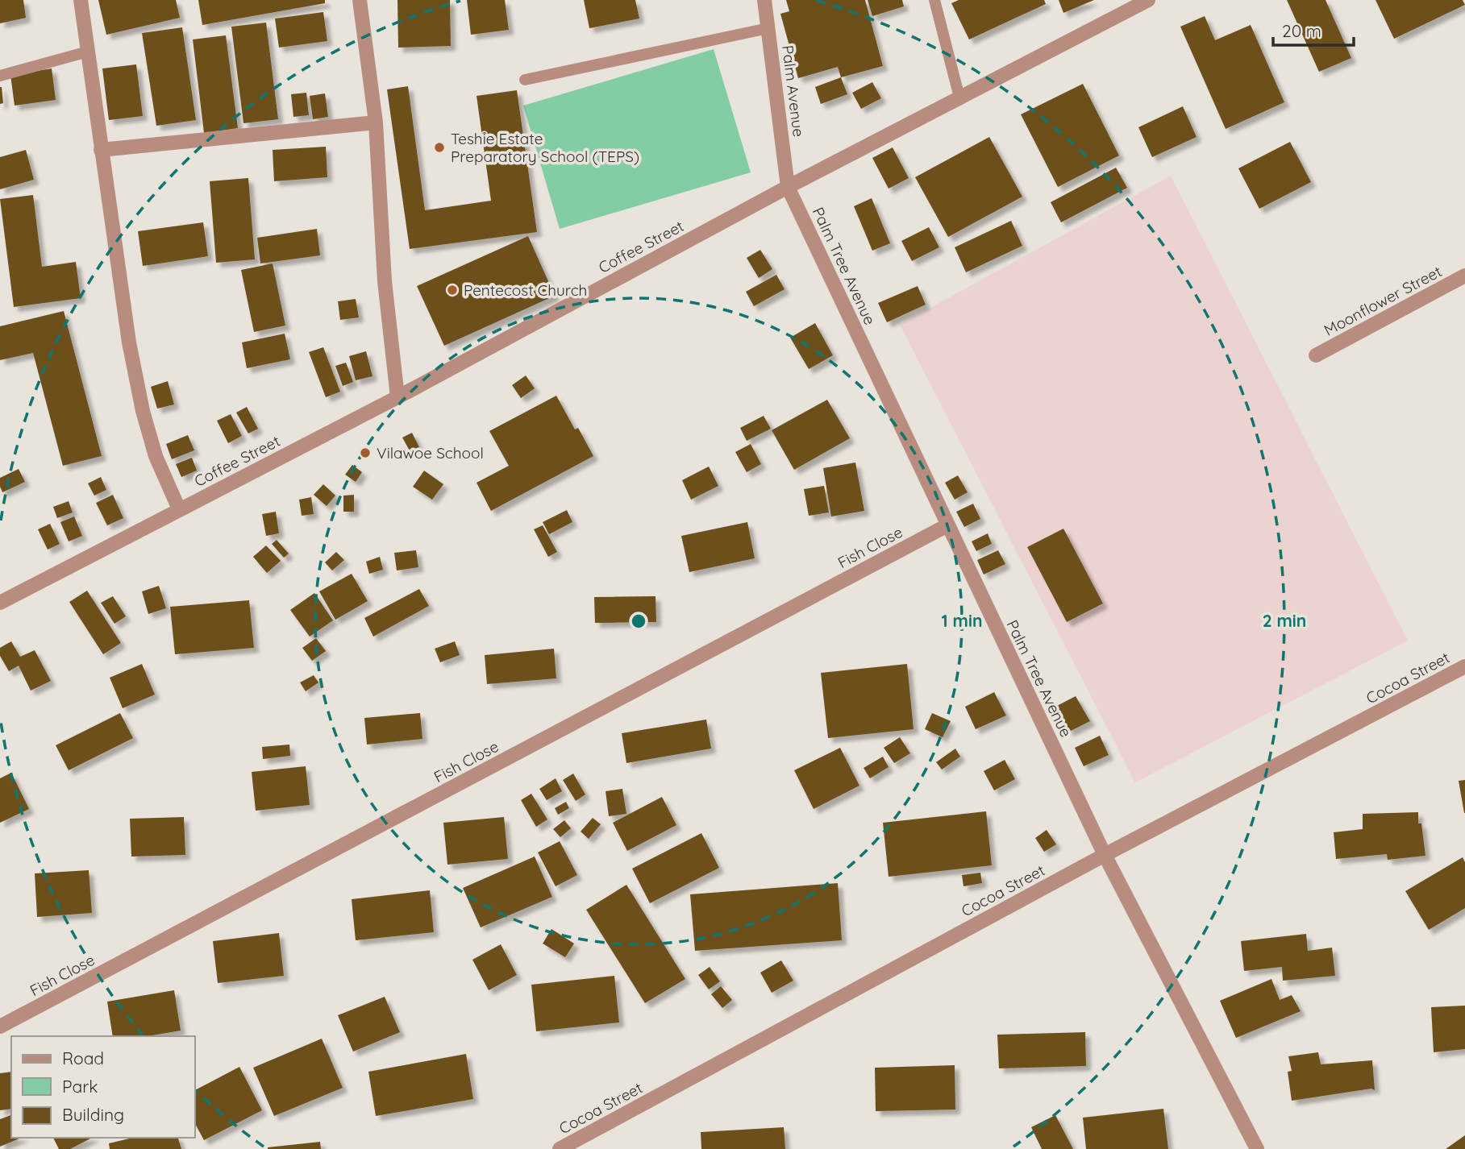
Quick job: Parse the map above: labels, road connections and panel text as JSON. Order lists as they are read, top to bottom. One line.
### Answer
{"streets":{"street":["Palm Avenue","Coffee Street","Palm Tree Avenue","Moonflower Street","Fish Close","Cocoa Street"]},"crossings":[["Palm Avenue","Coffee Street"],["Palm Avenue","Palm Tree Avenue"],["Coffee Street","Palm Tree Avenue"],["Palm Tree Avenue","Fish Close"],["Palm Tree Avenue","Cocoa Street"]],"places":["Teshie Estate Preparatory School (TEPS)","Pentecost Church","Vilawoe School"],"legend":["Road","Park","Building"],"scale_bar":"20 m","rings":["1 min","2 min"]}
